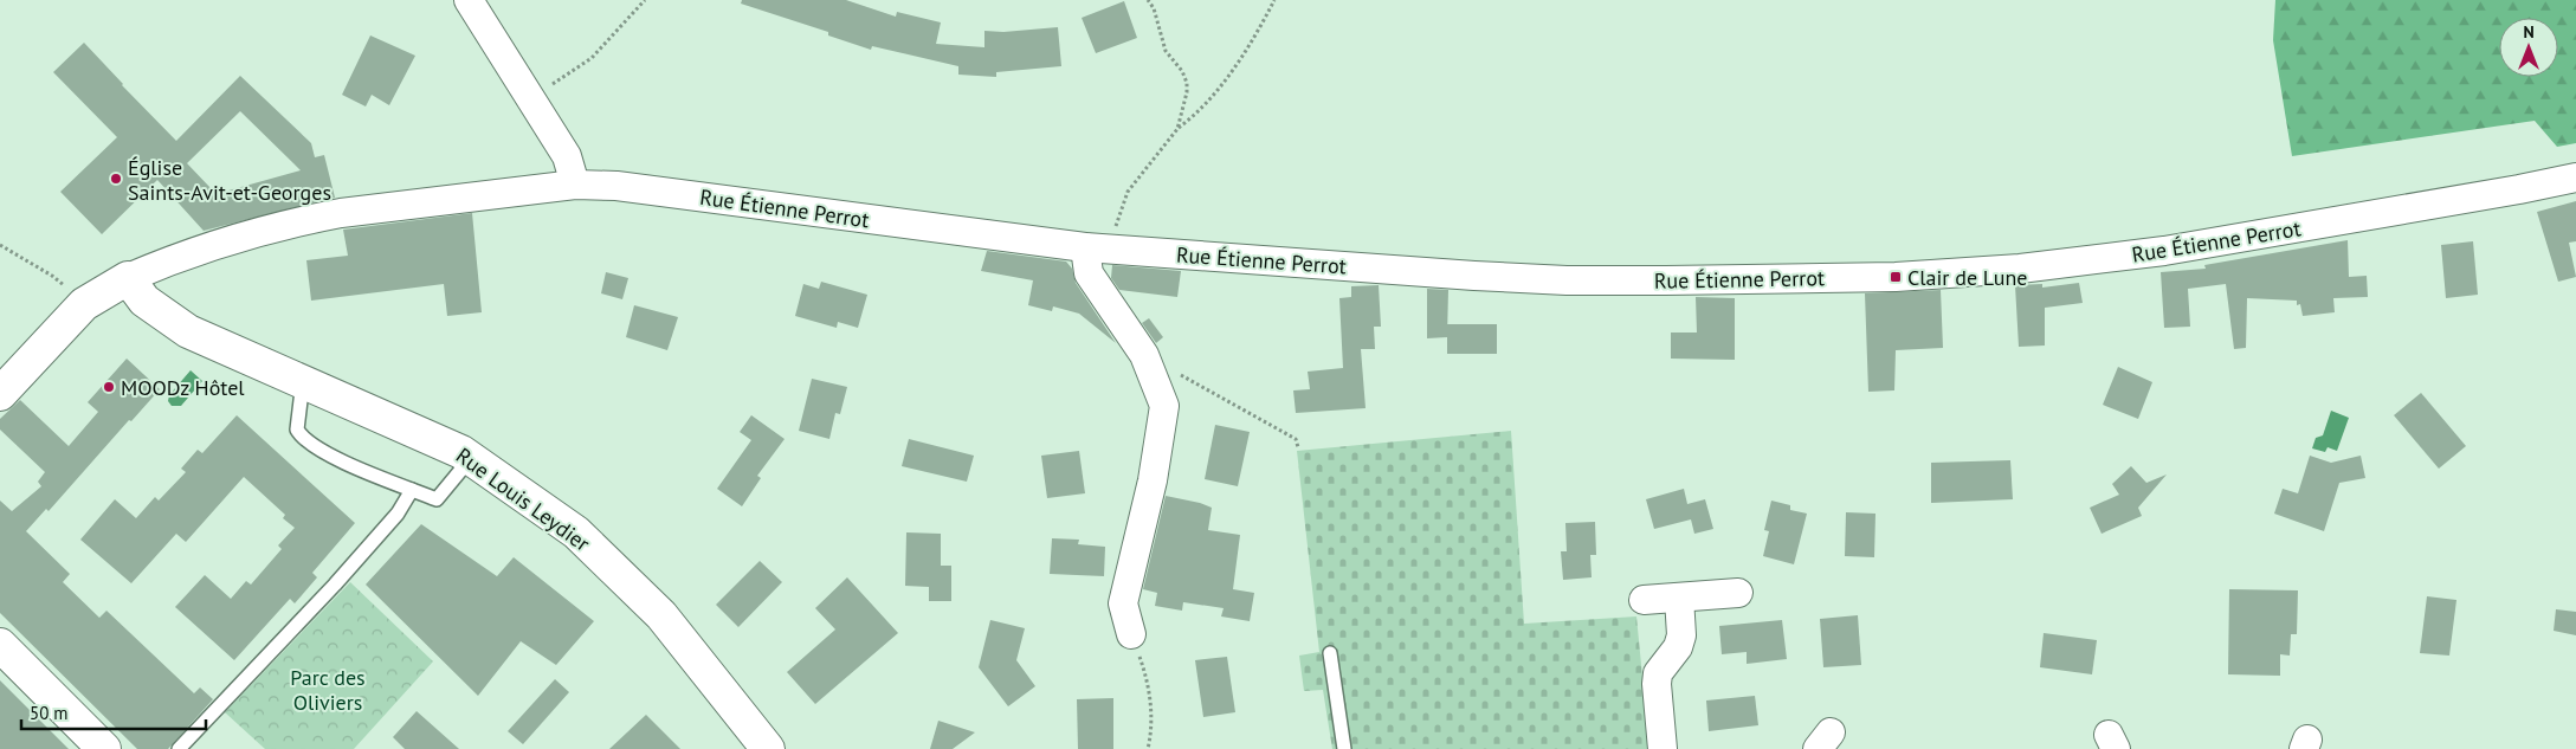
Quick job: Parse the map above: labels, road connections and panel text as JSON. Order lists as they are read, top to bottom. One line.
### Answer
{"streets":{"street":["Rue Étienne Perrot","Rue Louis Leydier"]},"crossings":[["Rue Étienne Perrot","Rue Louis Leydier"]],"parks":["Parc des Oliviers"],"places":{"other":["Église Saints-Avit-et-Georges","MOODz Hôtel"],"transit":["Clair de Lune"]},"scale_bar":"50 m","north":"top"}
